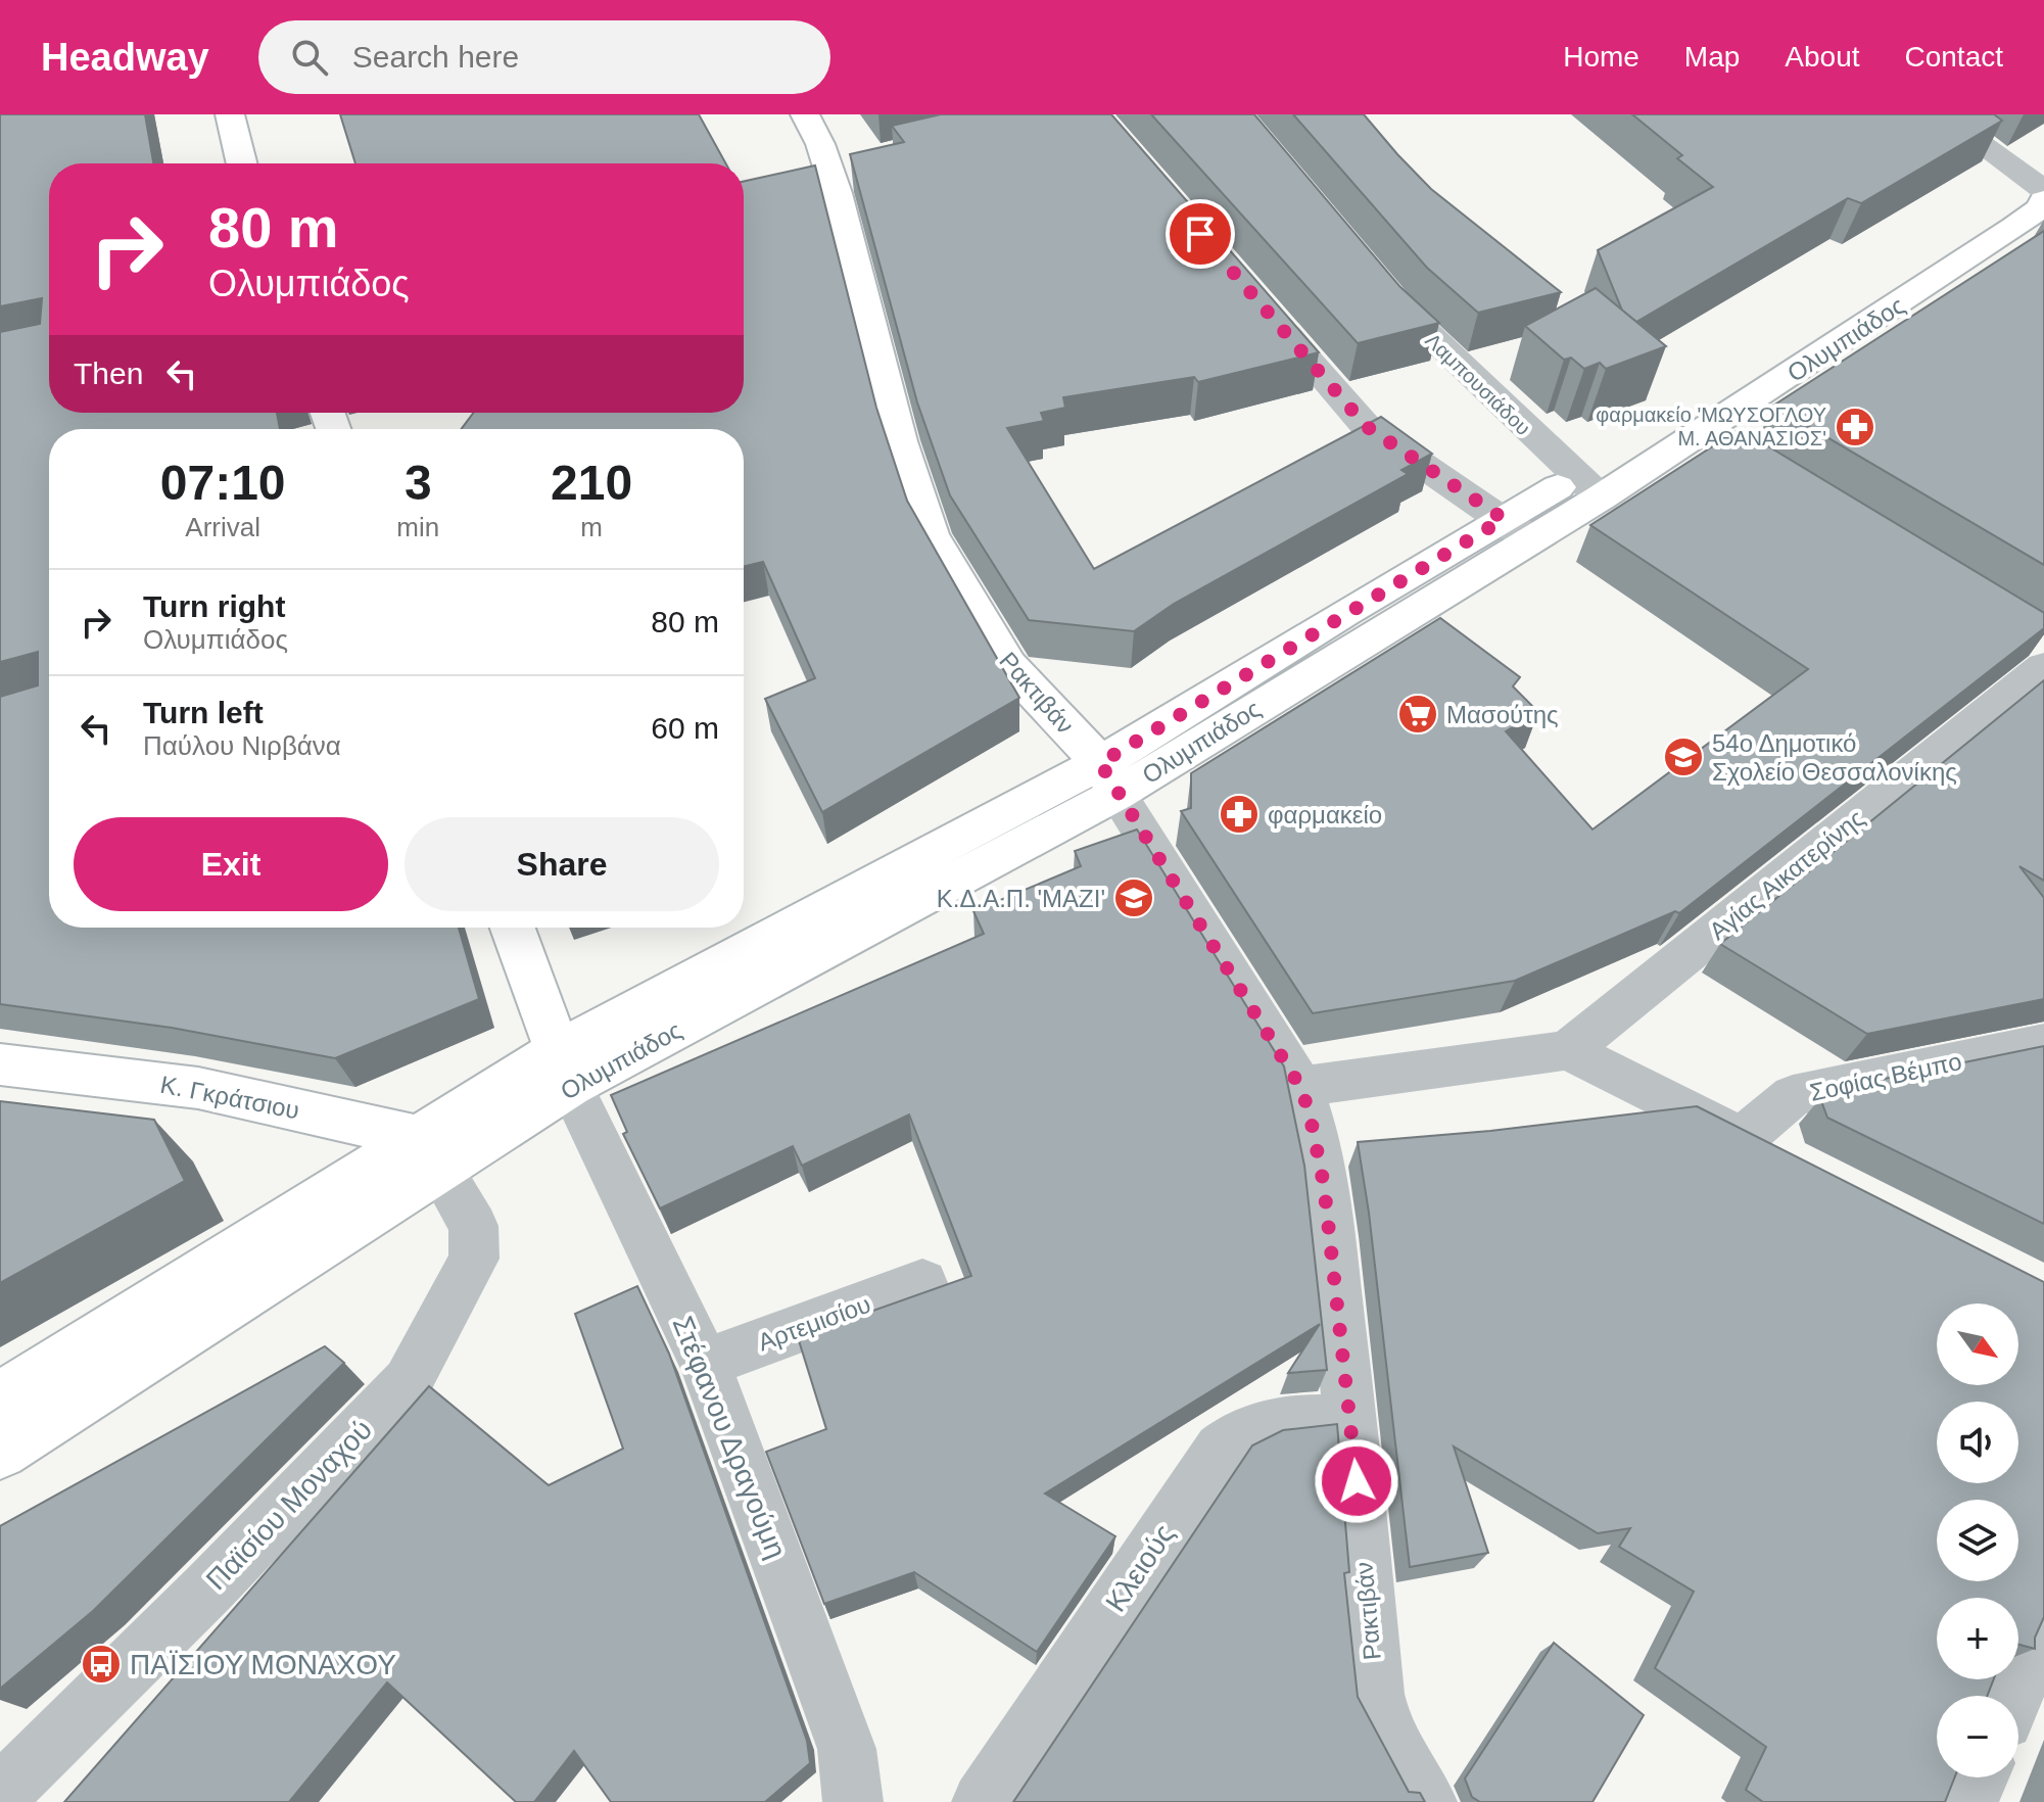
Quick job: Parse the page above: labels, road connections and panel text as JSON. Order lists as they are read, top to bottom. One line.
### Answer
{"streets":{"main road":["Ολυμπιάδος","Ρακτιβάν","Κ. Γκράτσιου"],"street":["Λαμπουσιάδου","Αγίας Αικατερίνης","Σοφίας Βέμπο","Αρτεμισίου","Στέφανου Δραγούμη","Παϊσίου Μοναχού","Κλειούς"]},"crossings":[["Ολυμπιάδος","Λαμπουσιάδου"],["Ολυμπιάδος","Ρακτιβάν"],["Ολυμπιάδος","Κ. Γκράτσιου"],["Ολυμπιάδος","Στέφανου Δραγούμη"],["Ολυμπιάδος","Παϊσίου Μοναχού"],["Ρακτιβάν","Κλειούς"],["Κ. Γκράτσιου","Παϊσίου Μοναχού"],["Αρτεμισίου","Στέφανου Δραγούμη"]],"places":{"pharmacy":["φαρμακείο 'ΜΩΥΣΟΓΛΟΥ Μ. ΑΘΑΝΑΣΙΟΣ'","φαρμακείο"],"supermarket":["Μασούτης"],"school or university":["54ο Δημοτικό Σχολείο Θεσσαλονίκης","Κ.Δ.Α.Π. 'ΜΑΖΙ'"],"bus stop":["ΠΑΪΣΙΟΥ ΜΟΝΑΧΟΥ"]},"north":"bottom right","page":{"header":"Headway","search":"Search here","nav":["Home","Map","About","Contact"],"turn":["80 m","Ολυμπιάδος"],"then":"Then","eta":["07:10","Arrival","3","min","210","m"],"list":[{"name":"Turn right","note":"Ολυμπιάδος","value":"80 m"},{"name":"Turn left","note":"Παύλου Νιρβάνα","value":"60 m"}],"buttons":["Exit","Share"],"map_buttons":["+","−"]}}
